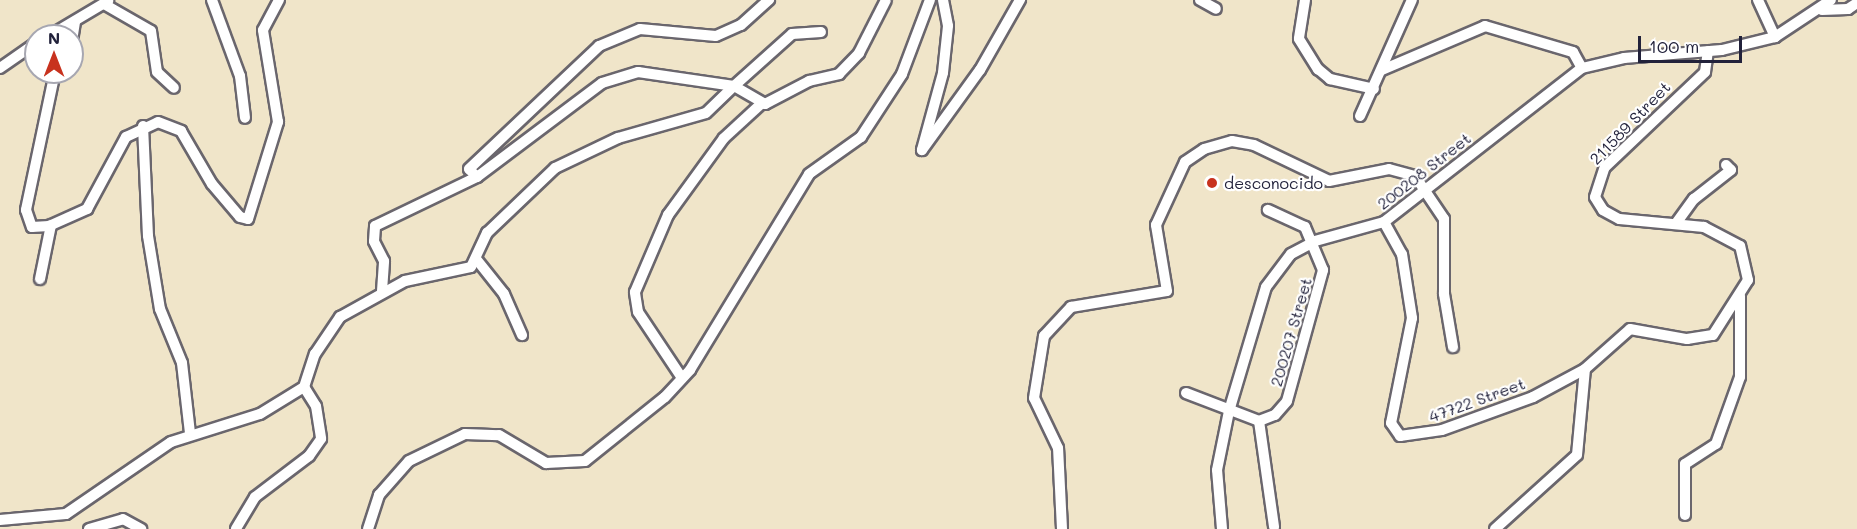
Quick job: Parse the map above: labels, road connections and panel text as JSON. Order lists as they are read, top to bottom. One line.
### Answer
{"streets":{"street":["211589 Street","200208 Street","200207 Street","47722 Street"]},"crossings":[["211589 Street","200208 Street"],["211589 Street","47722 Street"],["200208 Street","200207 Street"],["200208 Street","47722 Street"]],"places":["desconocido"],"scale_bar":"100 m","north":"top"}
